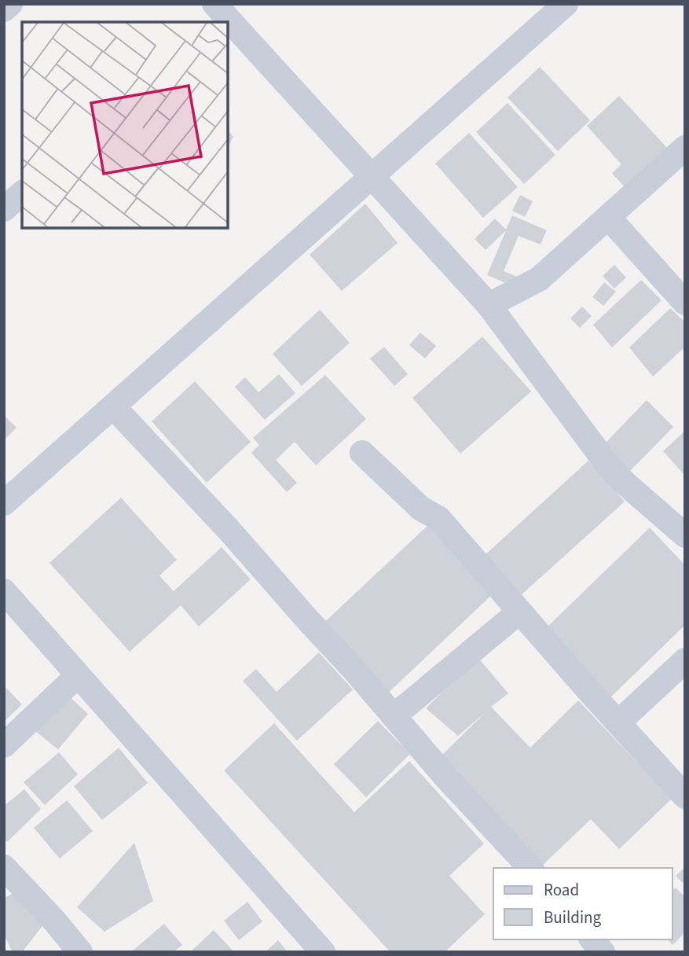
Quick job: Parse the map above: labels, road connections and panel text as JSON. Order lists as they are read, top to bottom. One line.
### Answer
{"legend":["Road","Building"]}
